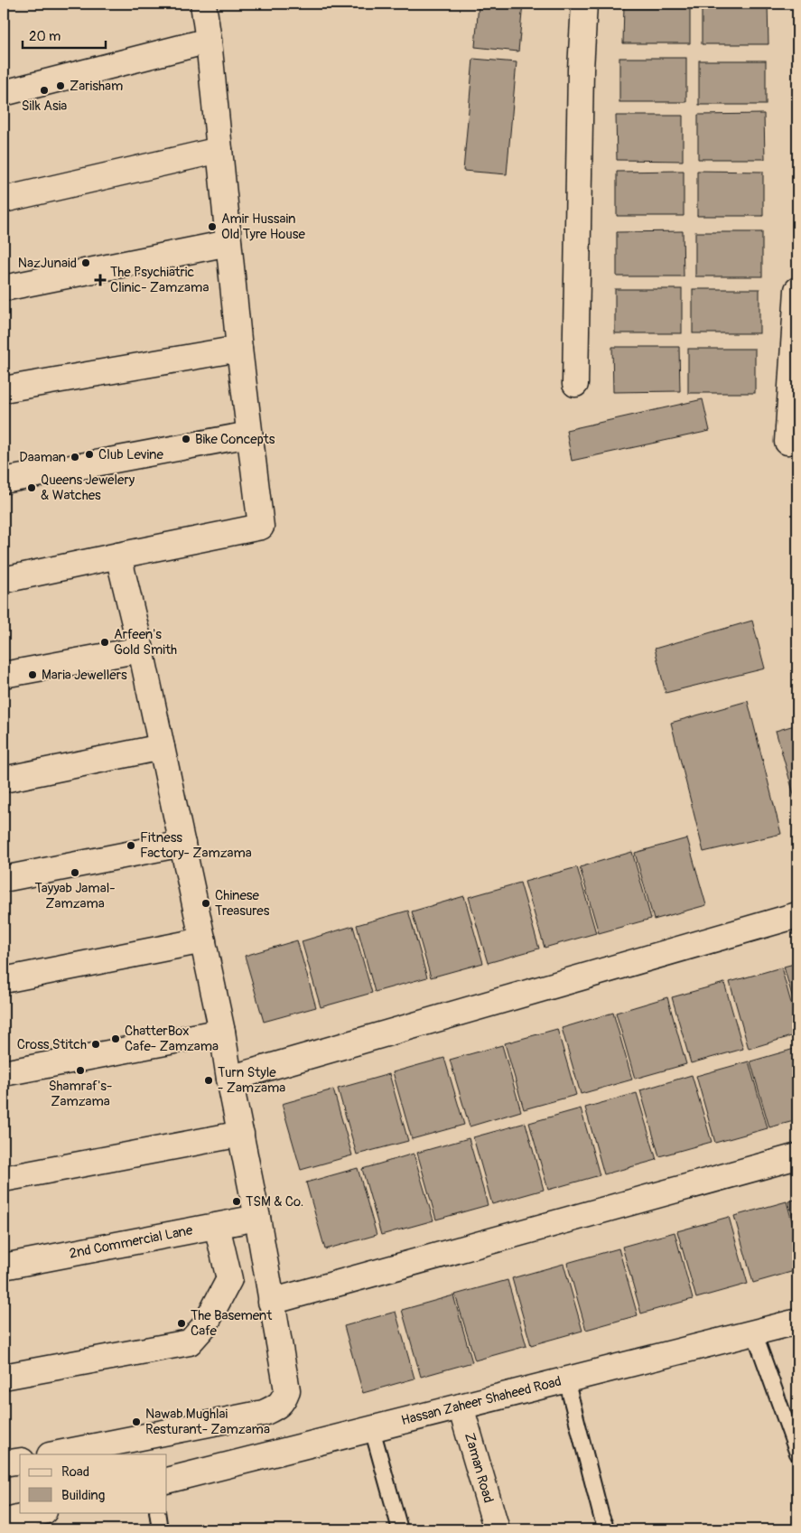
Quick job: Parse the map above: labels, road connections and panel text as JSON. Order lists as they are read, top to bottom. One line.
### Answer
{"streets":{"street":["2nd Commercial Lane","Hassan Zaheer Shaheed Road","Zaman Road"]},"crossings":[["Hassan Zaheer Shaheed Road","Zaman Road"]],"places":{"other":["Zarisham","Silk Asia","Amir Hussain Old Tyre House","NazJunaid","Bike Concepts","Club Levine","Daaman","Queens Jewelery & Watches","Arfeen's Gold Smith","Maria Jewellers","Fitness Factory- Zamzama","Tayyab Jamal- Zamzama","Chinese Treasures","ChatterBox Cafe- Zamzama","Cross Stitch","Shamraf's- Zamzama","Turn Style - Zamzama","TSM & Co.","The Basement Cafe","Nawab Mughlai Resturant- Zamzama"],"health":["The Psychiatric Clinic- Zamzama"]},"legend":["Road","Building"],"scale_bar":"20 m"}
